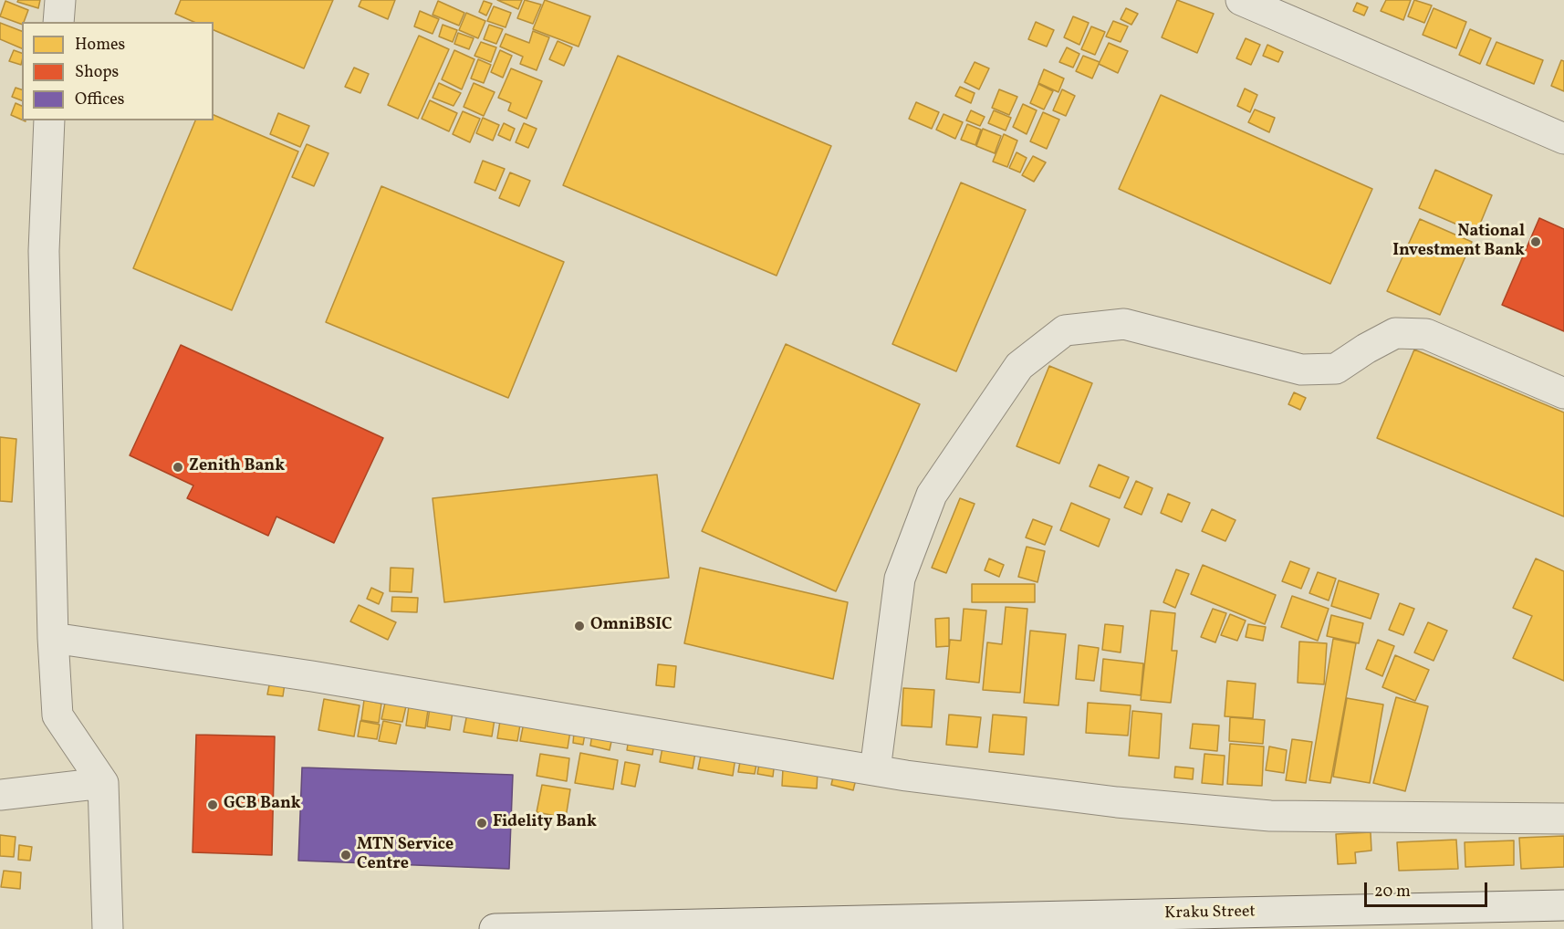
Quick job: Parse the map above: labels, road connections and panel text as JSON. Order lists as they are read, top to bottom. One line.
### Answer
{"streets":{"street":["Kraku Street"]},"places":["National Investment Bank","Zenith Bank","OmniBSIC","GCB Bank","Fidelity Bank","MTN Service Centre"],"legend":["Homes","Shops","Offices"],"scale_bar":"20 m"}
